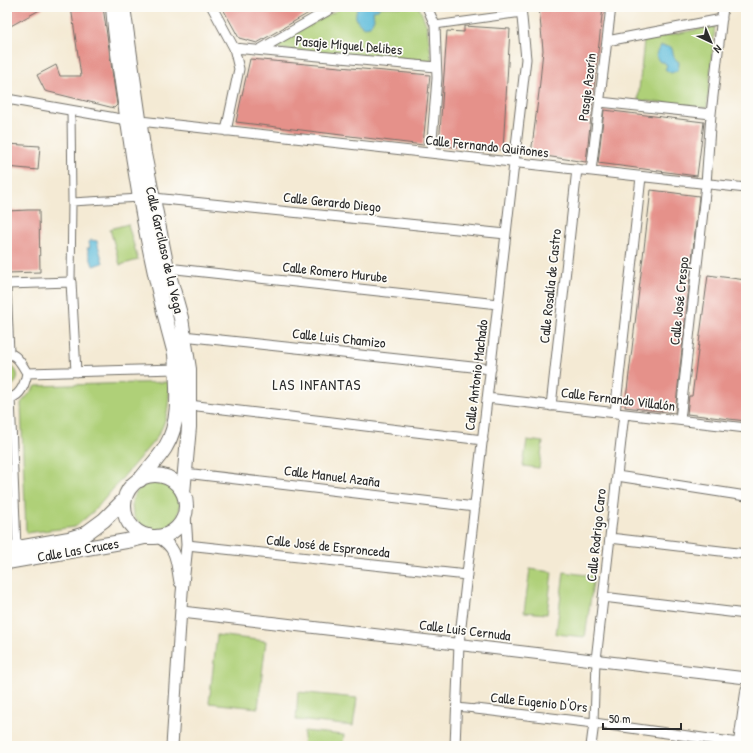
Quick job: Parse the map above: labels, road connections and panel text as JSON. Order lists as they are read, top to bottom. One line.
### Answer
{"streets":{"main road":["Calle Garcilaso de la Vega","Calle Las Cruces"],"street":["Pasaje Miguel Delibes","Pasaje Azorín","Calle Fernando Quiñones","Calle Gerardo Diego","Calle Romero Murube","Calle Rosalía de Castro","Calle José Crespo","Calle Luis Chamizo","Calle Antonio Machado","Calle Fernando Villalón","Calle Manuel Azaña","Calle Rodrigo Caro","Calle José de Espronceda","Calle Luis Cernuda","Calle Eugenio D'Ors"]},"crossings":[["Pasaje Azorín","Calle Fernando Quiñones"],["Calle Fernando Quiñones","Calle Garcilaso de la Vega"],["Calle Fernando Quiñones","Calle Rosalía de Castro"],["Calle Fernando Quiñones","Calle José Crespo"],["Calle Fernando Quiñones","Calle Antonio Machado"],["Calle Fernando Quiñones","Calle Rodrigo Caro"],["Calle Gerardo Diego","Calle Garcilaso de la Vega"],["Calle Gerardo Diego","Calle Antonio Machado"],["Calle Garcilaso de la Vega","Calle Romero Murube"],["Calle Garcilaso de la Vega","Calle Luis Chamizo"],["Calle Garcilaso de la Vega","Calle Manuel Azaña"],["Calle Garcilaso de la Vega","Calle Las Cruces"],["Calle Romero Murube","Calle Antonio Machado"],["Calle Rosalía de Castro","Calle Fernando Villalón"],["Calle José Crespo","Calle Fernando Villalón"],["Calle Luis Chamizo","Calle Antonio Machado"],["Calle Antonio Machado","Calle Fernando Villalón"],["Calle Antonio Machado","Calle Manuel Azaña"],["Calle Antonio Machado","Calle José de Espronceda"],["Calle Antonio Machado","Calle Luis Cernuda"],["Calle Antonio Machado","Calle Eugenio D'Ors"],["Calle Fernando Villalón","Calle Rodrigo Caro"],["Calle Rodrigo Caro","Calle Luis Cernuda"]],"districts":["LAS INFANTAS"],"scale_bar":"50 m","north":"bottom right"}
